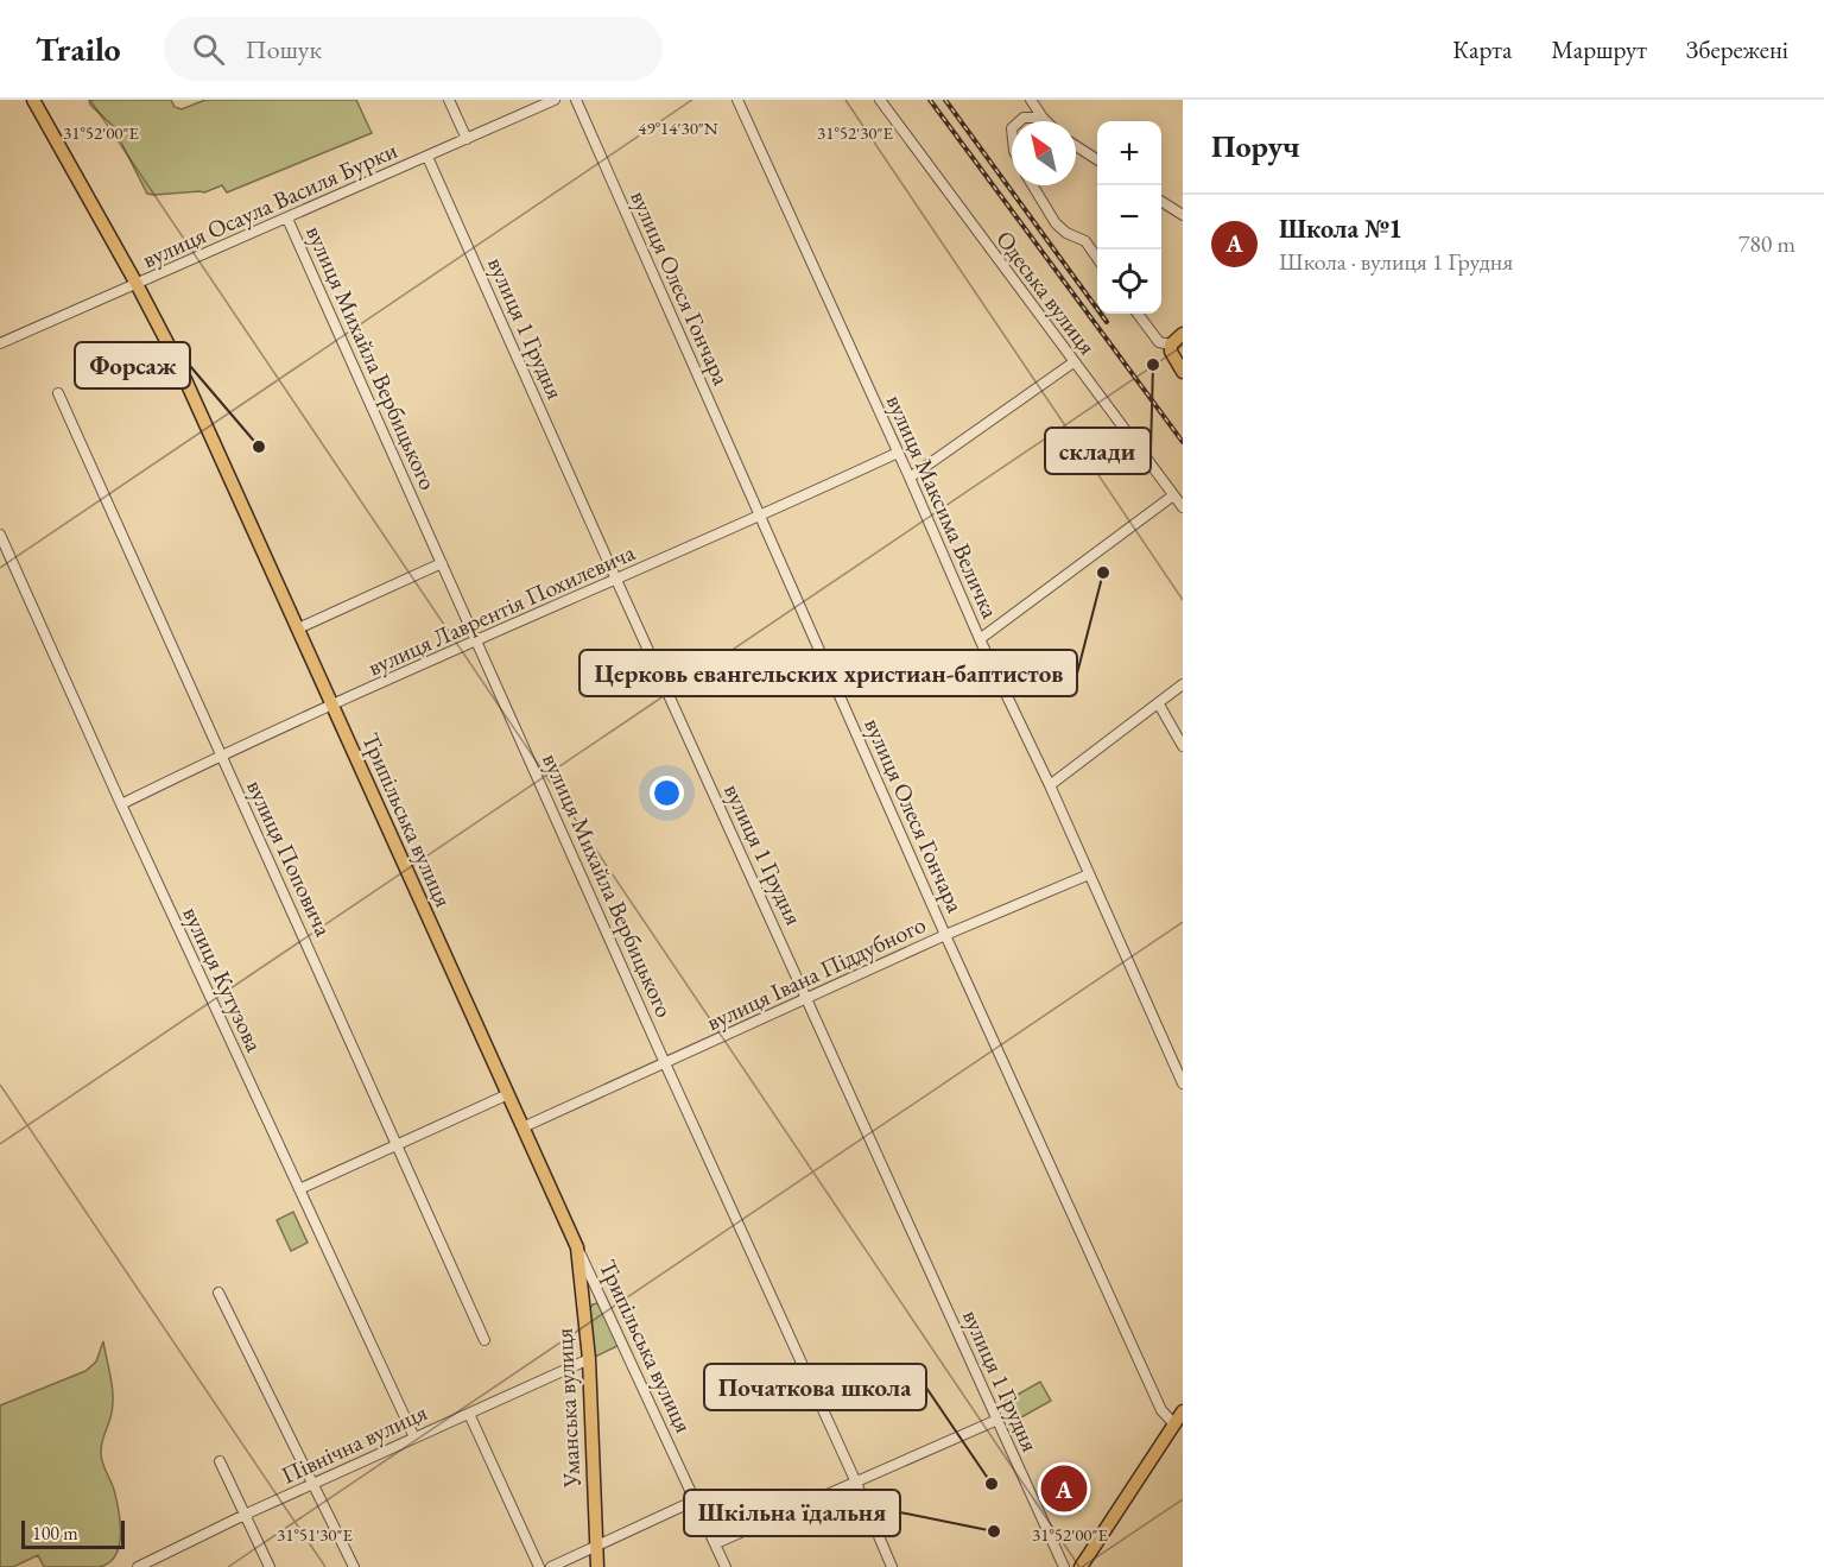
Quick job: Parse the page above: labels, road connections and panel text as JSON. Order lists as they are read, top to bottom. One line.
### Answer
{"streets":{"main road":["Трипільська вулиця","Уманська вулиця"],"street":["вулиця Осаула Василя Бурки","вулиця Олеся Гончара","Одеська вулиця","вулиця 1 Грудня","вулиця Михайла Вербицького","вулиця Максима Величка","вулиця Лаврентія Похилевича","вулиця Поповича","вулиця Івана Піддубного","вулиця Кутузова","Північна вулиця"]},"crossings":[["вулиця Осаула Василя Бурки","вулиця 1 Грудня"],["вулиця Осаула Василя Бурки","вулиця Михайла Вербицького"],["вулиця Осаула Василя Бурки","Трипільська вулиця"],["вулиця Олеся Гончара","вулиця Лаврентія Похилевича"],["вулиця Олеся Гончара","вулиця Івана Піддубного"],["вулиця 1 Грудня","вулиця Лаврентія Похилевича"],["вулиця 1 Грудня","вулиця Івана Піддубного"],["вулиця Михайла Вербицького","вулиця Лаврентія Похилевича"],["вулиця Михайла Вербицького","вулиця Івана Піддубного"],["вулиця Максима Величка","вулиця Лаврентія Похилевича"],["вулиця Максима Величка","вулиця Івана Піддубного"],["вулиця Лаврентія Похилевича","Трипільська вулиця"],["вулиця Лаврентія Похилевича","вулиця Поповича"],["вулиця Лаврентія Похилевича","вулиця Кутузова"],["Трипільська вулиця","вулиця Івана Піддубного"],["Трипільська вулиця","Уманська вулиця"],["вулиця Кутузова","Північна вулиця"],["Уманська вулиця","Північна вулиця"]],"places":["склади","Форсаж","Церковь евангельских христиан-баптистов","Початкова школа","Шкільна їдальня"],"scale_bar":"100 m","north":"top left","page":{"header":"Trailo","search":"Пошук","nav":["Карта","Маршрут","Збережені"],"heading":"Поруч","map_buttons":["+","−"],"list":[{"mark":"A","name":"Школа №1","note":"Школа · вулиця 1 Грудня","value":"780 m"}],"pins":"A","scale":"100 m"},"coordinates":["49°14'30\"N","31°52'00\"E","31°52'30\"E","31°51'30\"E"]}
